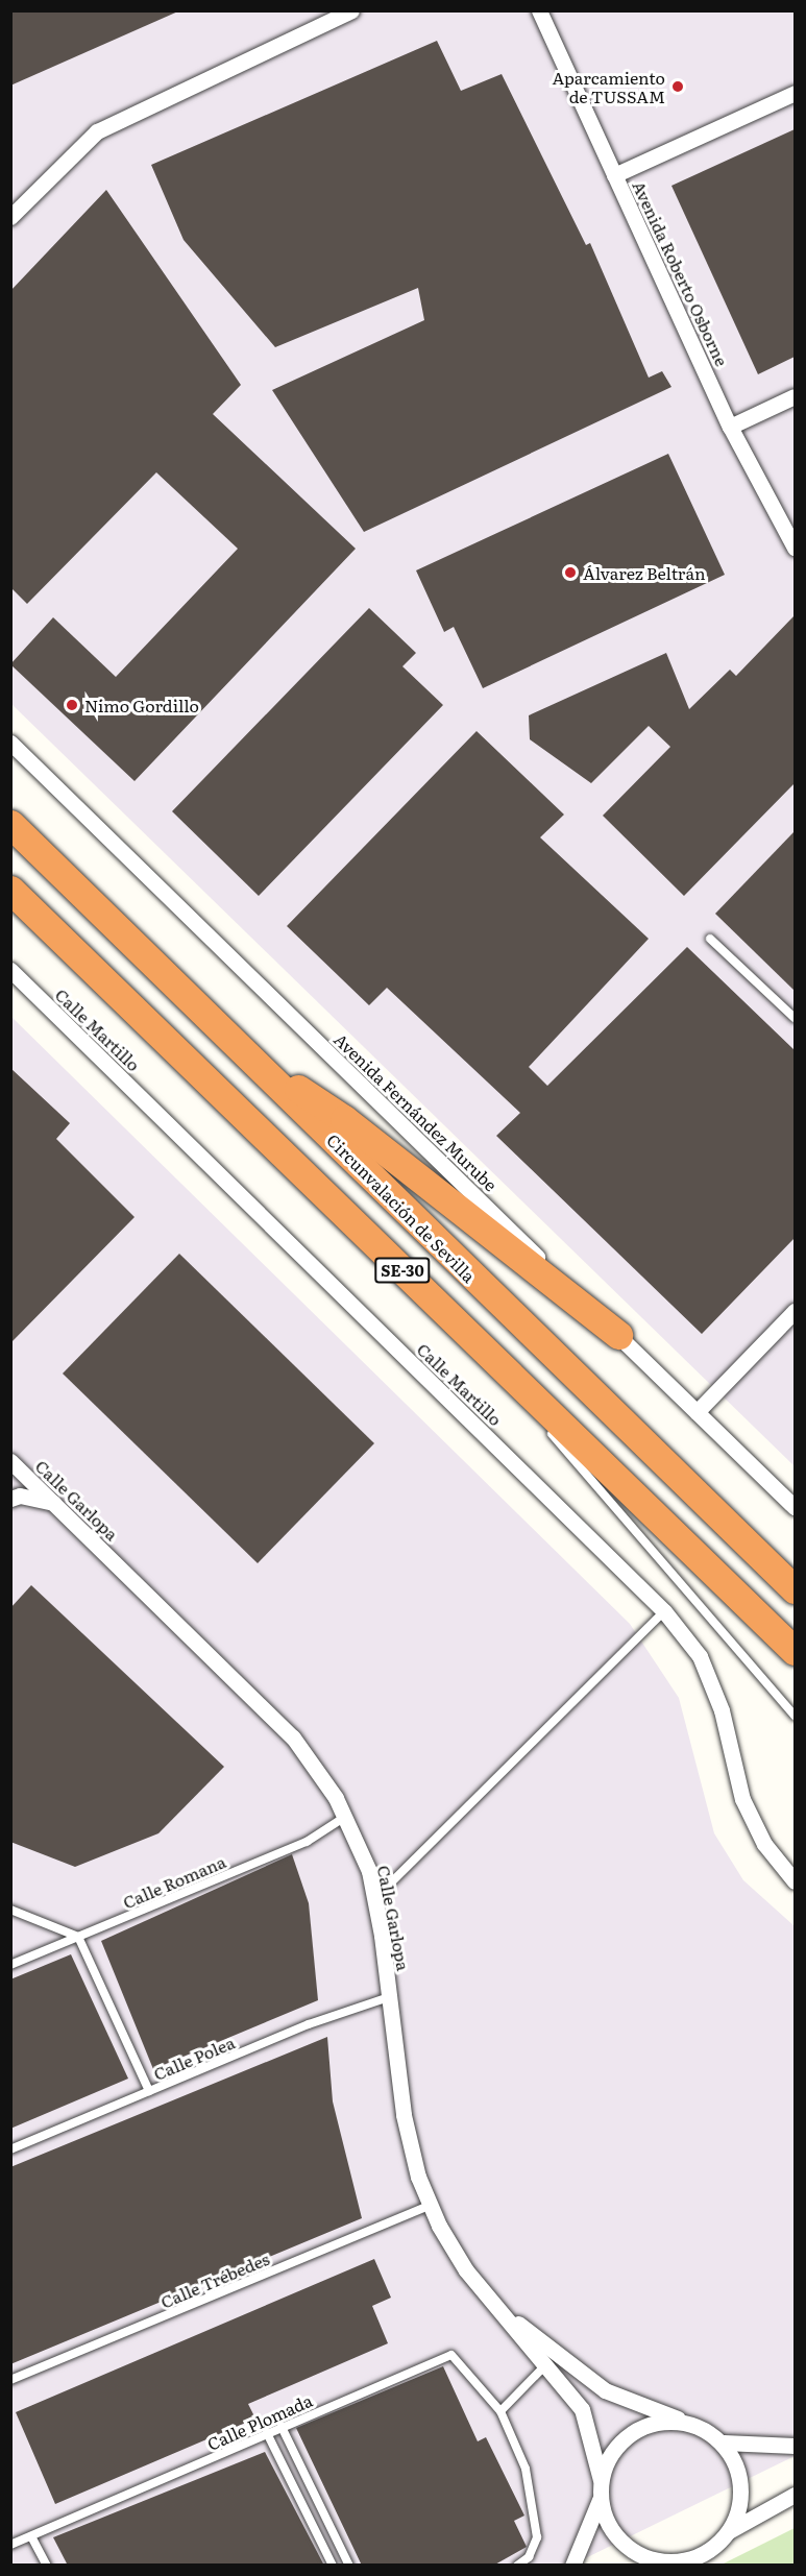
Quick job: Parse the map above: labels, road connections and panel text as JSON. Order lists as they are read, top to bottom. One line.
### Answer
{"streets":{"highway":["Circunvalación de Sevilla","SE-30"],"street":["Avenida Roberto Osborne","Calle Martillo","Avenida Fernández Murube","Calle Garlopa"],"lane":["Calle Romana","Calle Polea","Calle Trébedes","Calle Plomada"]},"crossings":[["Calle Garlopa","Calle Romana"],["Calle Garlopa","Calle Polea"],["Calle Garlopa","Calle Trébedes"]],"places":["Aparcamiento de TUSSAM","Álvarez Beltrán","Nimo Gordillo"]}
